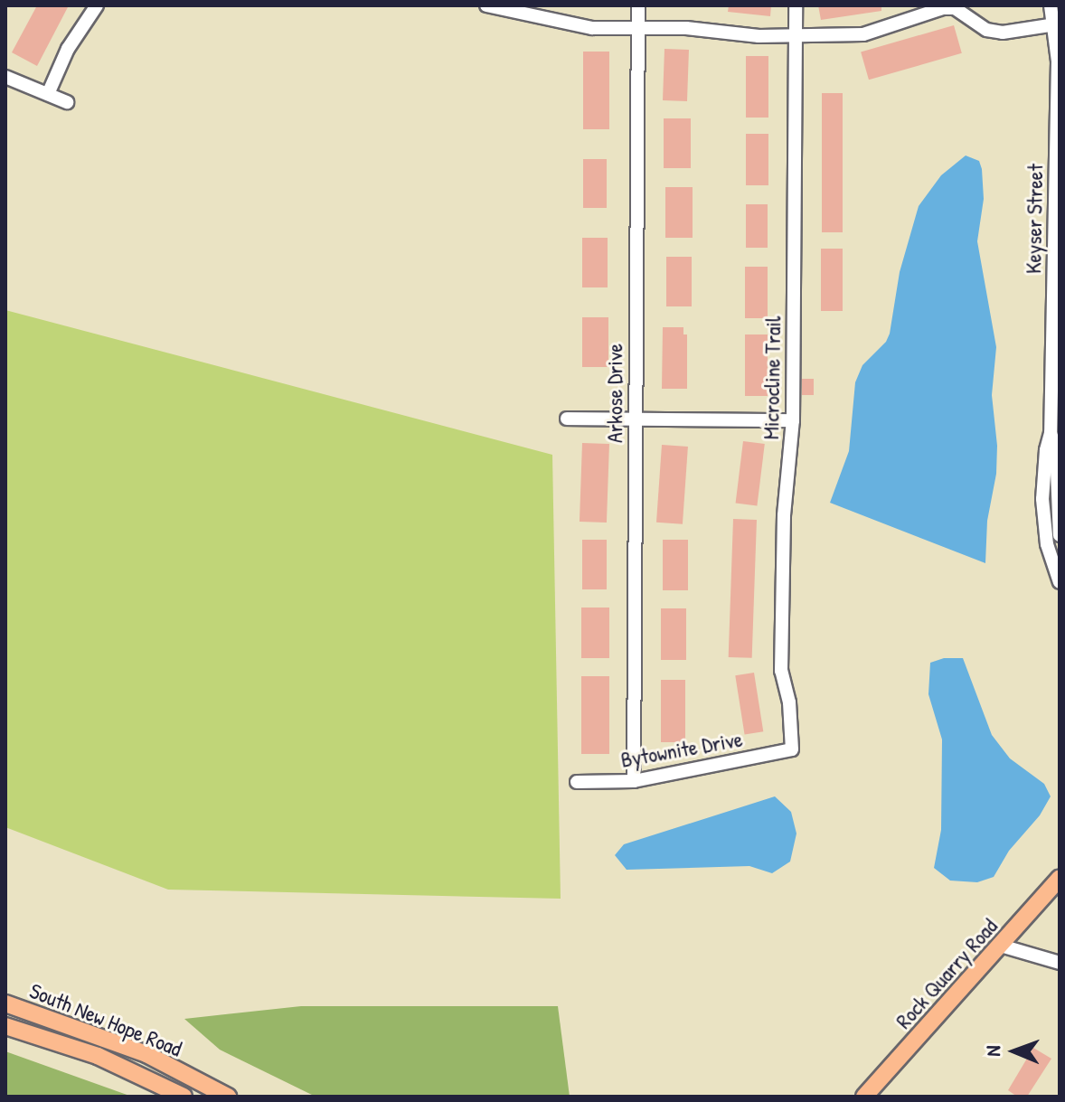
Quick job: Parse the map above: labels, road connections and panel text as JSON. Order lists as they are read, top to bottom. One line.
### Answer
{"streets":{"main road":["Rock Quarry Road","South New Hope Road"],"street":["Keyser Street","Microcline Trail","Arkose Drive","Bytownite Drive"]},"crossings":[["Microcline Trail","Bytownite Drive"],["Arkose Drive","Bytownite Drive"]],"north":"left"}
